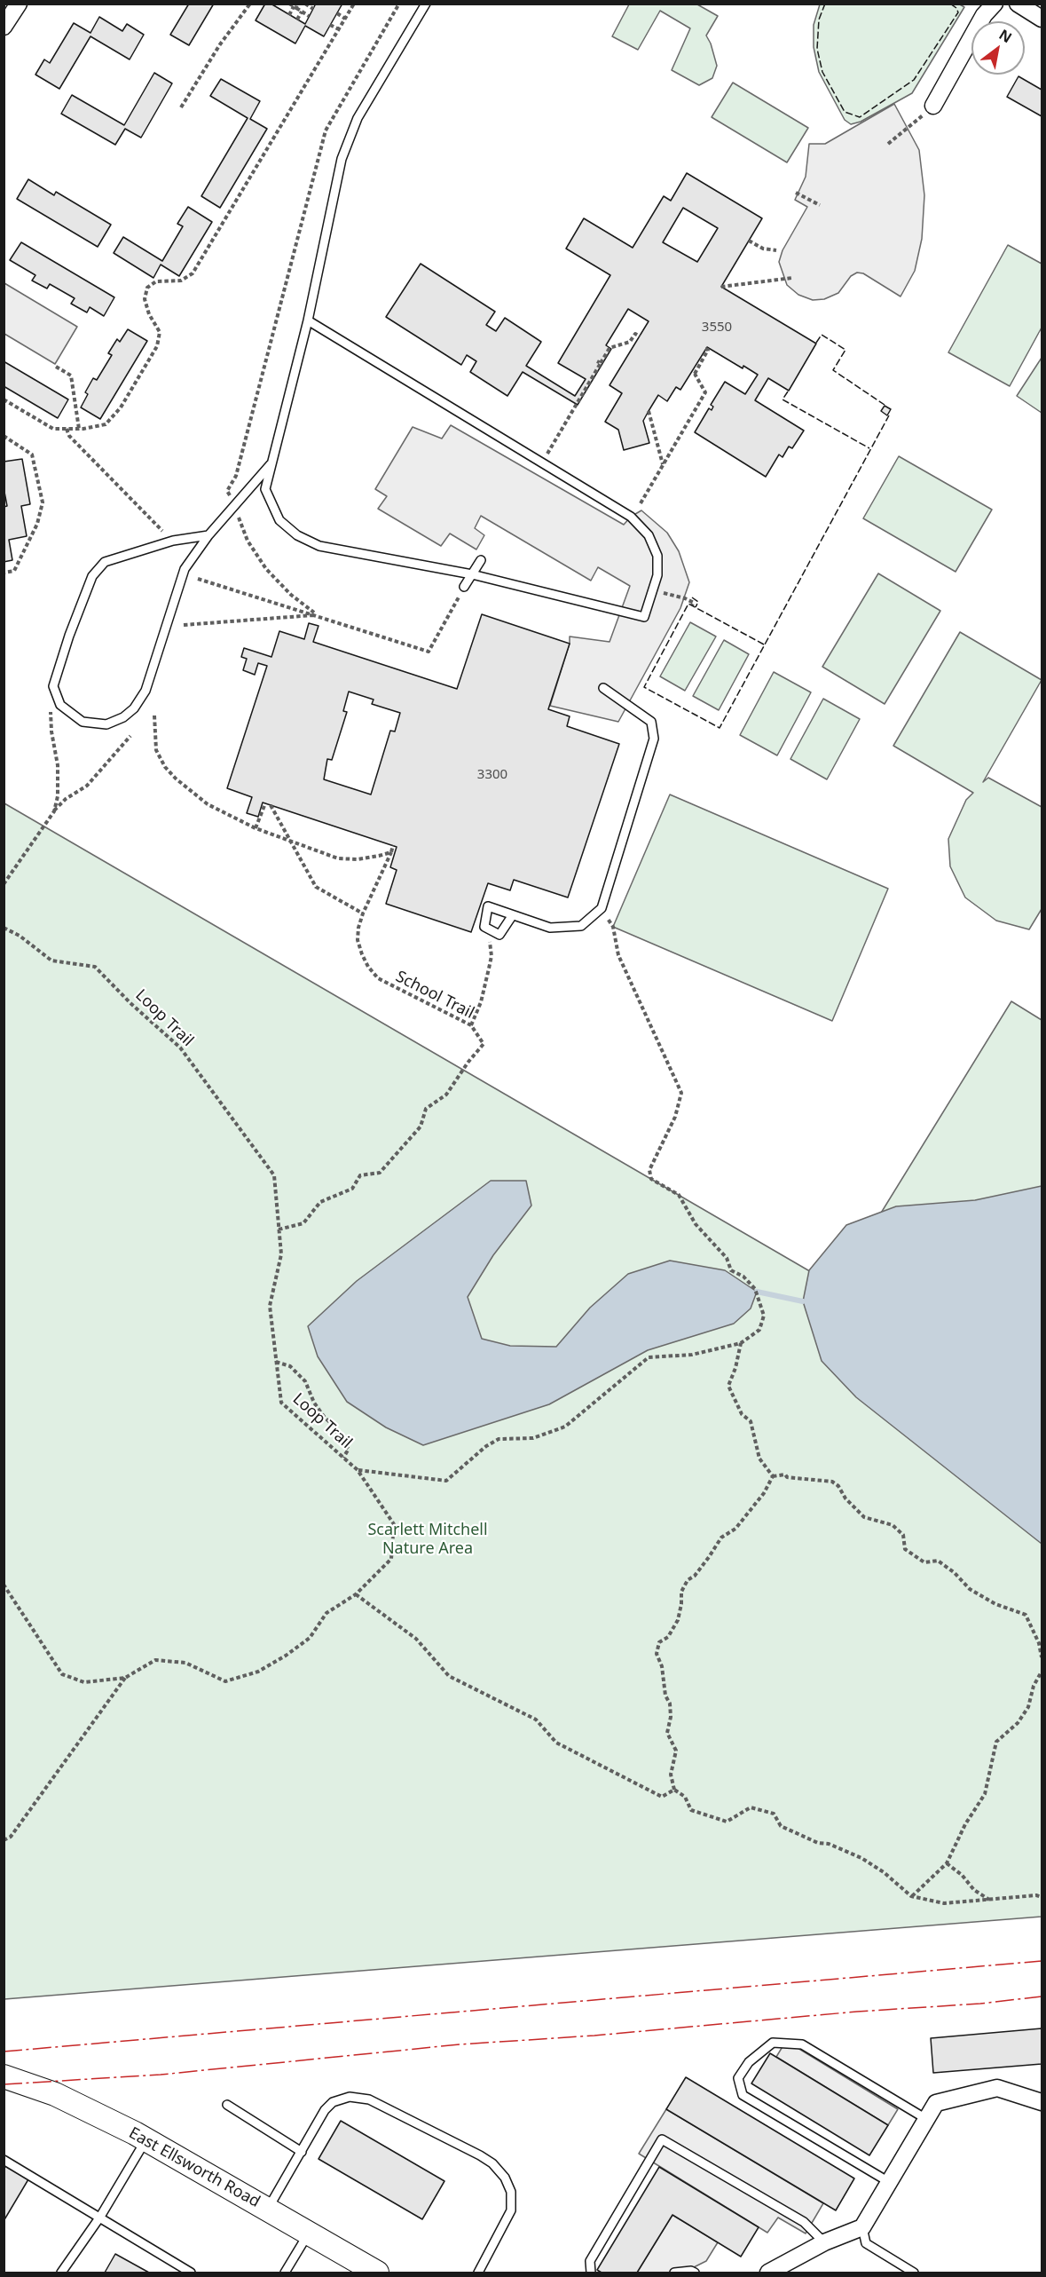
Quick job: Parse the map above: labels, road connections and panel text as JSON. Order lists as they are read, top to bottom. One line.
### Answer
{"streets":{"main road":["East Ellsworth Road"],"path":["School Trail","Loop Trail"]},"crossings":[["School Trail","Loop Trail"]],"parks":["Scarlett Mitchell Nature Area"],"house_numbers":["3550","3300"],"north":"top right"}
